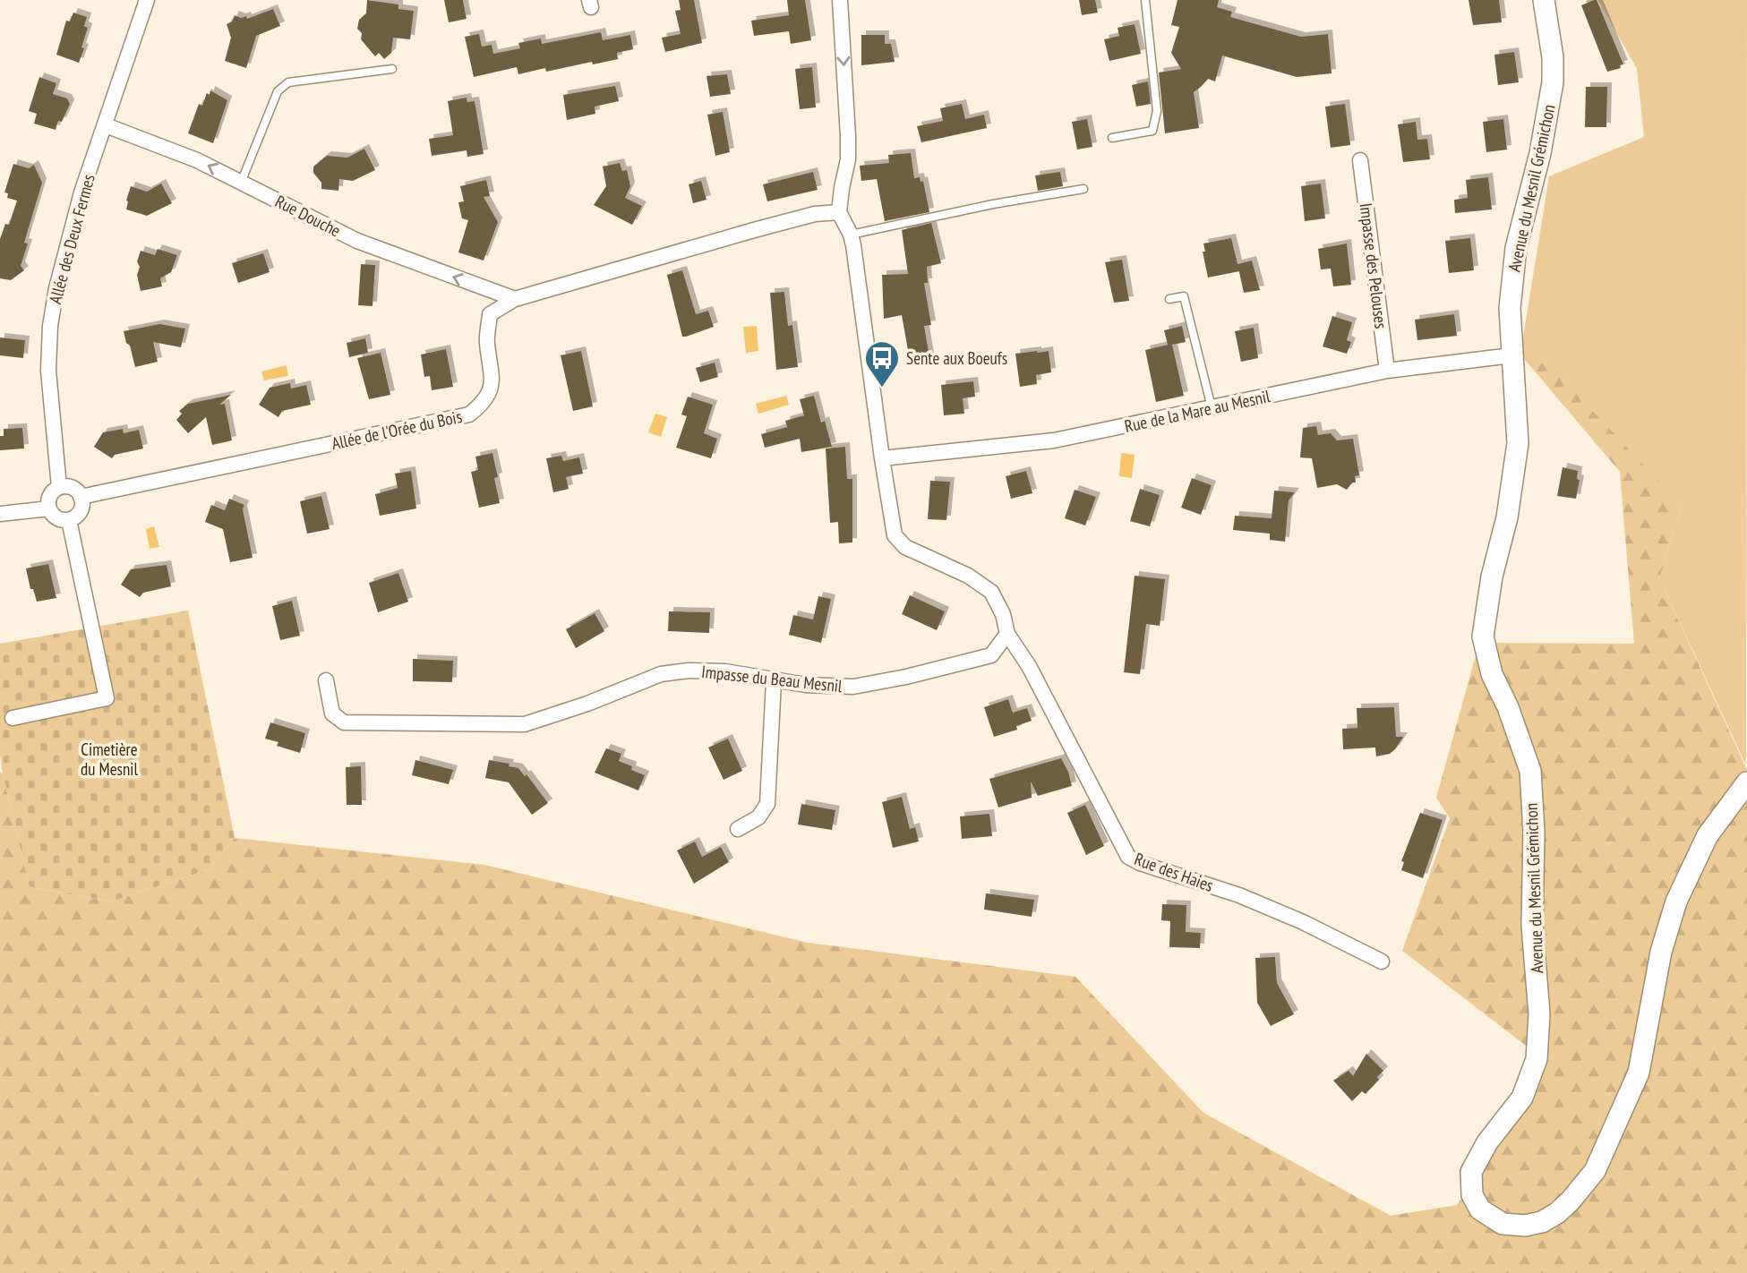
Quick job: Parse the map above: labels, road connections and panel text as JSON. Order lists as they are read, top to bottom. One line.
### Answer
{"streets":{"street":["Avenue du Mesnil Grémichon","Rue Douche","Allée des Deux Fermes","Impasse des Pelouses","Rue de la Mare au Mesnil","Allée de l'Orée du Bois","Impasse du Beau Mesnil","Rue des Haies"]},"crossings":[["Avenue du Mesnil Grémichon","Rue de la Mare au Mesnil"],["Rue Douche","Allée des Deux Fermes"],["Rue Douche","Allée de l'Orée du Bois"],["Allée des Deux Fermes","Allée de l'Orée du Bois"],["Impasse des Pelouses","Rue de la Mare au Mesnil"],["Impasse du Beau Mesnil","Rue des Haies"]],"one_way":["Rue Douche"],"parks":["Cimetière du Mesnil"],"places":{"bus stop":["Sente aux Boeufs"]}}
